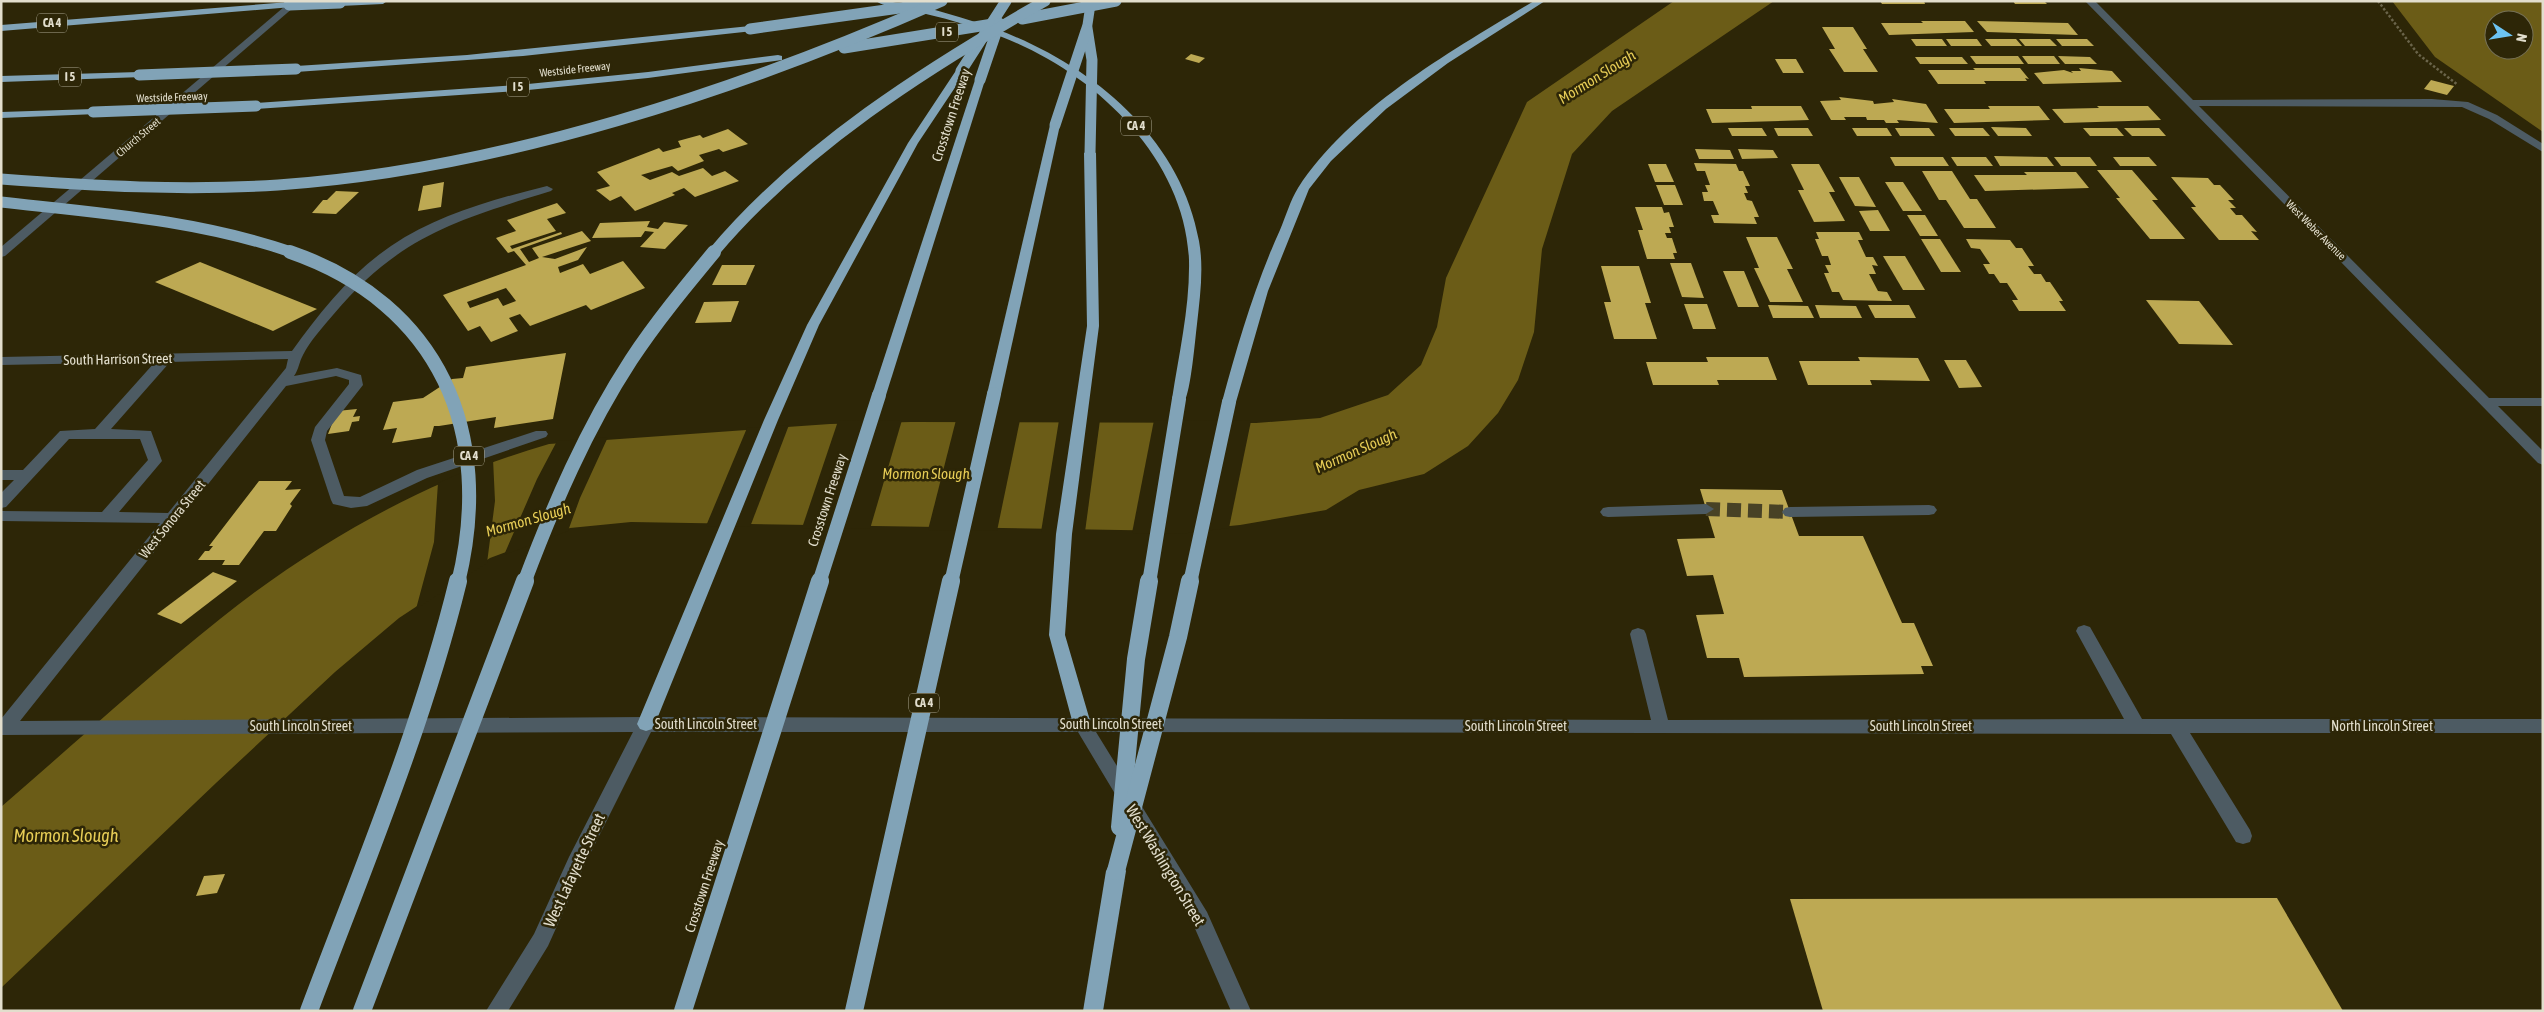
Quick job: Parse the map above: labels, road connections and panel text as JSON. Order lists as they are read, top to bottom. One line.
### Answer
{"streets":{"highway":["CA 4","I 5","Westside Freeway","Crosstown Freeway"],"street":["Church Street","West Weber Avenue","South Harrison Street","West Sonora Street","South Lincoln Street","North Lincoln Street","West Washington Street","West Lafayette Street"]},"crossings":[["CA 4","Church Street"],["South Harrison Street","West Sonora Street"],["West Sonora Street","South Lincoln Street"],["South Lincoln Street","North Lincoln Street"],["South Lincoln Street","West Washington Street"],["South Lincoln Street","West Lafayette Street"]],"water":["Mormon Slough"],"north":"right"}
